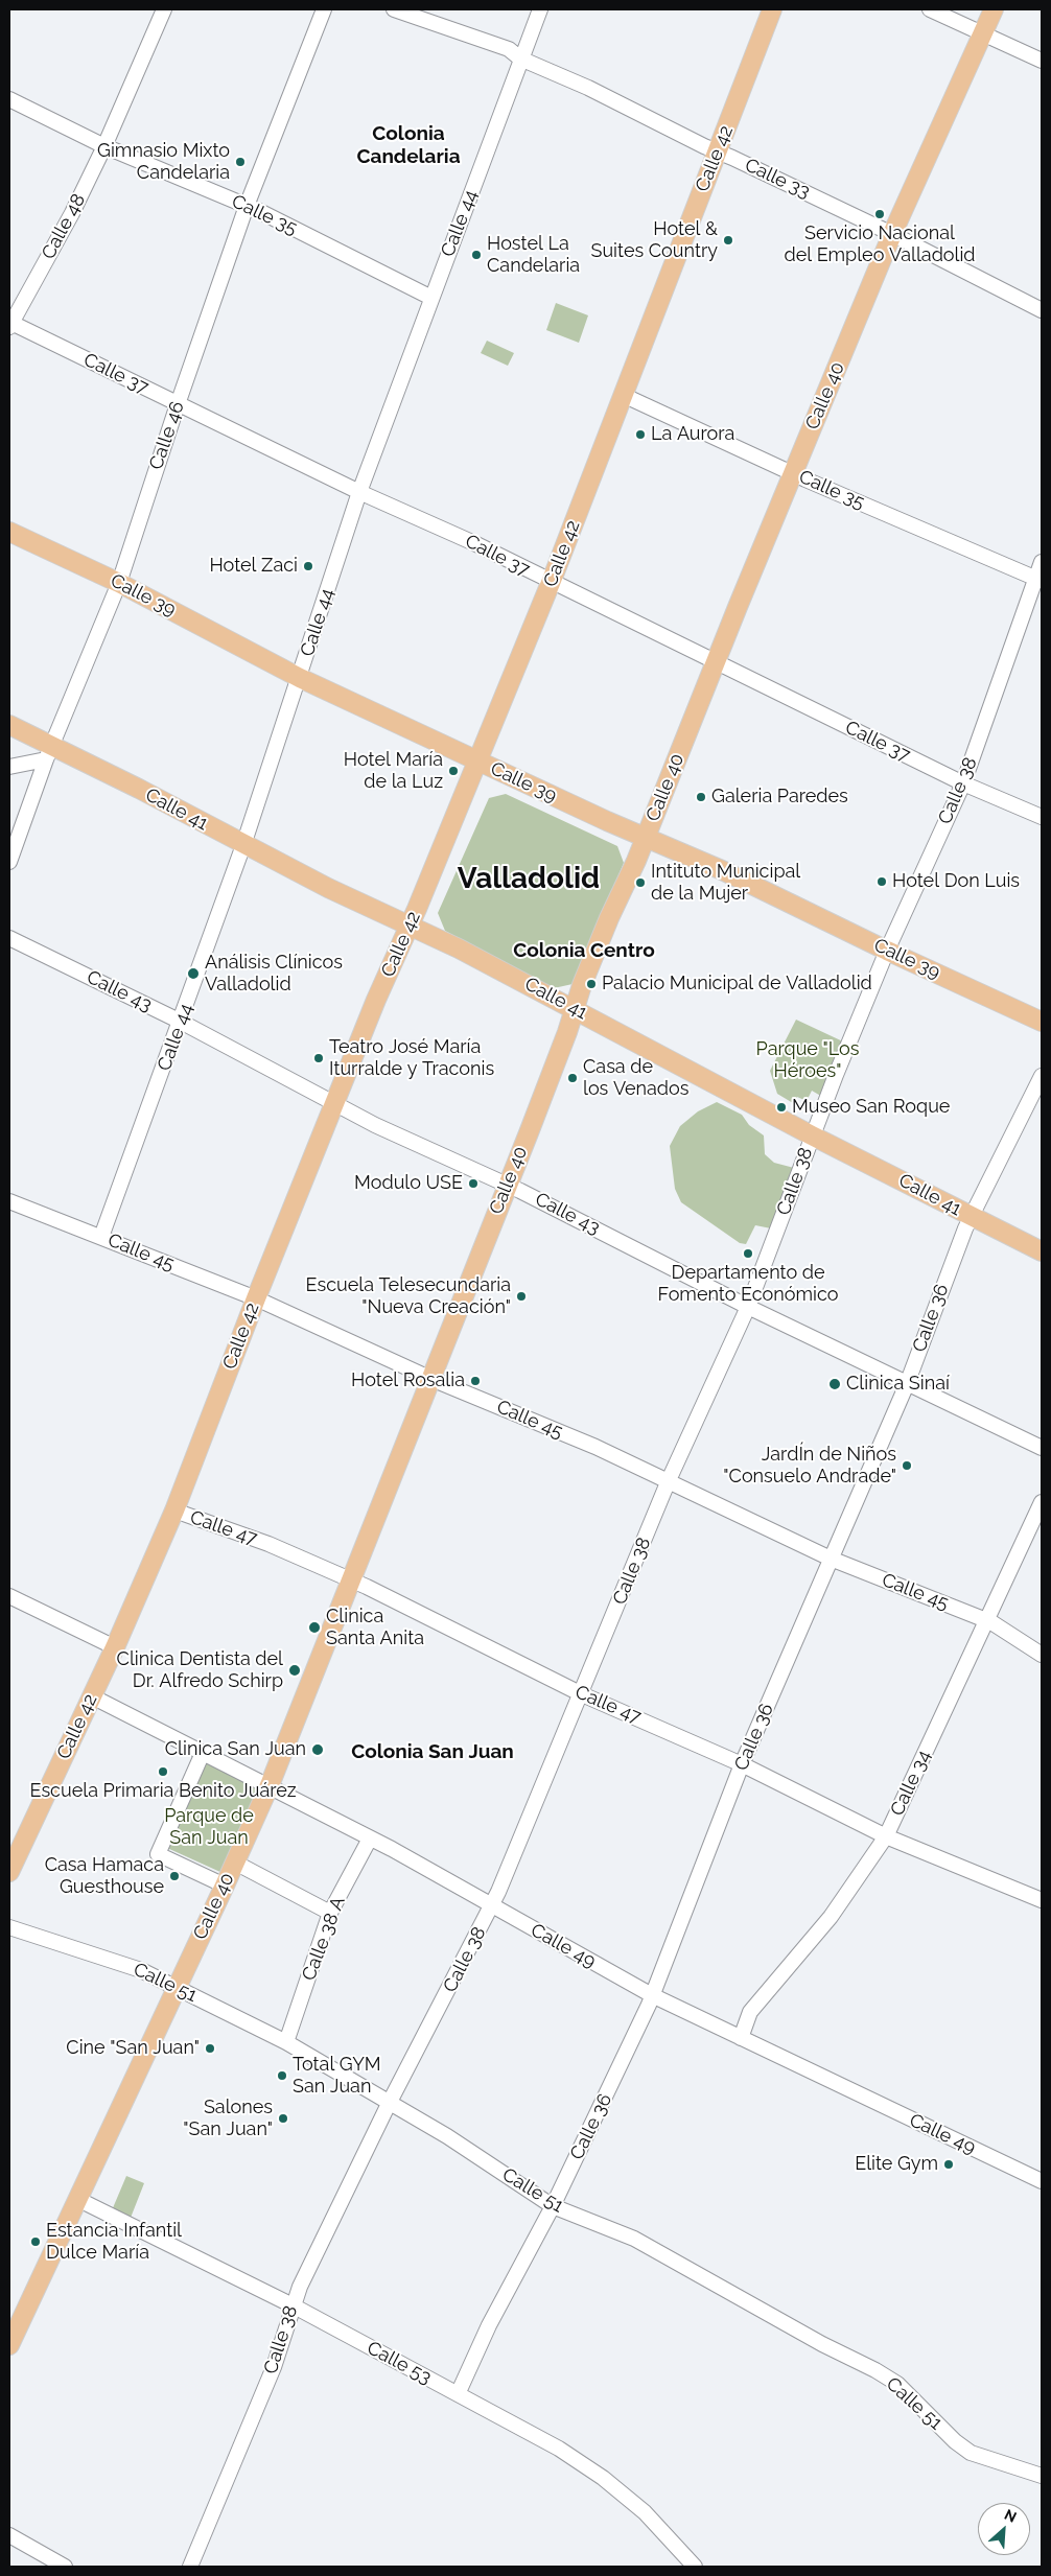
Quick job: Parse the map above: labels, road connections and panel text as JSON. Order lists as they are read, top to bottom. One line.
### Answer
{"streets":{"main road":["Calle 42","Calle 40","Calle 39","Calle 41"],"street":["Calle 33","Calle 35","Calle 44","Calle 48","Calle 37","Calle 46","Calle 38","Calle 43","Calle 45","Calle 36","Calle 47","Calle 34","Calle 38 A","Calle 49","Calle 51","Calle 53"]},"crossings":[["Calle 42","Calle 33"],["Calle 42","Calle 35"],["Calle 42","Calle 37"],["Calle 42","Calle 39"],["Calle 42","Calle 41"],["Calle 42","Calle 43"],["Calle 42","Calle 45"],["Calle 42","Calle 47"],["Calle 42","Calle 49"],["Calle 33","Calle 44"],["Calle 33","Calle 40"],["Calle 35","Calle 44"],["Calle 35","Calle 48"],["Calle 35","Calle 40"],["Calle 35","Calle 46"],["Calle 35","Calle 38"],["Calle 44","Calle 37"],["Calle 44","Calle 39"],["Calle 44","Calle 41"],["Calle 44","Calle 43"],["Calle 44","Calle 45"],["Calle 48","Calle 37"],["Calle 37","Calle 40"],["Calle 37","Calle 46"],["Calle 37","Calle 38"],["Calle 40","Calle 39"],["Calle 40","Calle 41"],["Calle 40","Calle 43"],["Calle 40","Calle 45"],["Calle 40","Calle 47"],["Calle 40","Calle 49"],["Calle 40","Calle 51"],["Calle 40","Calle 53"],["Calle 46","Calle 39"],["Calle 46","Calle 41"],["Calle 39","Calle 38"],["Calle 38","Calle 41"],["Calle 38","Calle 43"],["Calle 38","Calle 45"],["Calle 38","Calle 47"],["Calle 38","Calle 49"],["Calle 38","Calle 51"],["Calle 38","Calle 53"],["Calle 41","Calle 36"],["Calle 43","Calle 36"],["Calle 45","Calle 36"],["Calle 45","Calle 34"],["Calle 36","Calle 47"],["Calle 36","Calle 49"],["Calle 36","Calle 51"],["Calle 36","Calle 53"],["Calle 47","Calle 34"],["Calle 34","Calle 49"],["Calle 38 A","Calle 49"],["Calle 38 A","Calle 51"]],"districts":["Colonia Candelaria","Valladolid","Colonia Centro","Colonia San Juan"],"parks":["Parque \"Los Héroes\"","Parque de San Juan"],"places":["Gimnasio Mixto Candelaria","Servicio Nacional del Empleo Valladolid","Hotel & Suites Country","Hostel La Candelaria","La Aurora","Hotel Zaci","Hotel María de la Luz","Galeria Paredes","Hotel Don Luis","Intituto Municipal de la Mujer","Análisis Clínicos Valladolid","Palacio Municipal de Valladolid","Teatro José María Iturralde y Traconis","Casa de los Venados","Museo San Roque","Modulo USE","Departamento de Fomento Económico","Escuela Telesecundaria \"Nueva Creación\"","Hotel Rosalia","Clinica Sinaí","JardÍn de Niños \"Consuelo Andrade\"","Clinica Santa Anita","Clinica Dentista del Dr. Alfredo Schirp","Clinica San Juan","Escuela Primaria Benito Juárez","Casa Hamaca Guesthouse","Cine \"San Juan\"","Total GYM San Juan","Salones \"San Juan\"","Elite Gym","Estancia Infantil Dulce María"],"north":"top right"}
